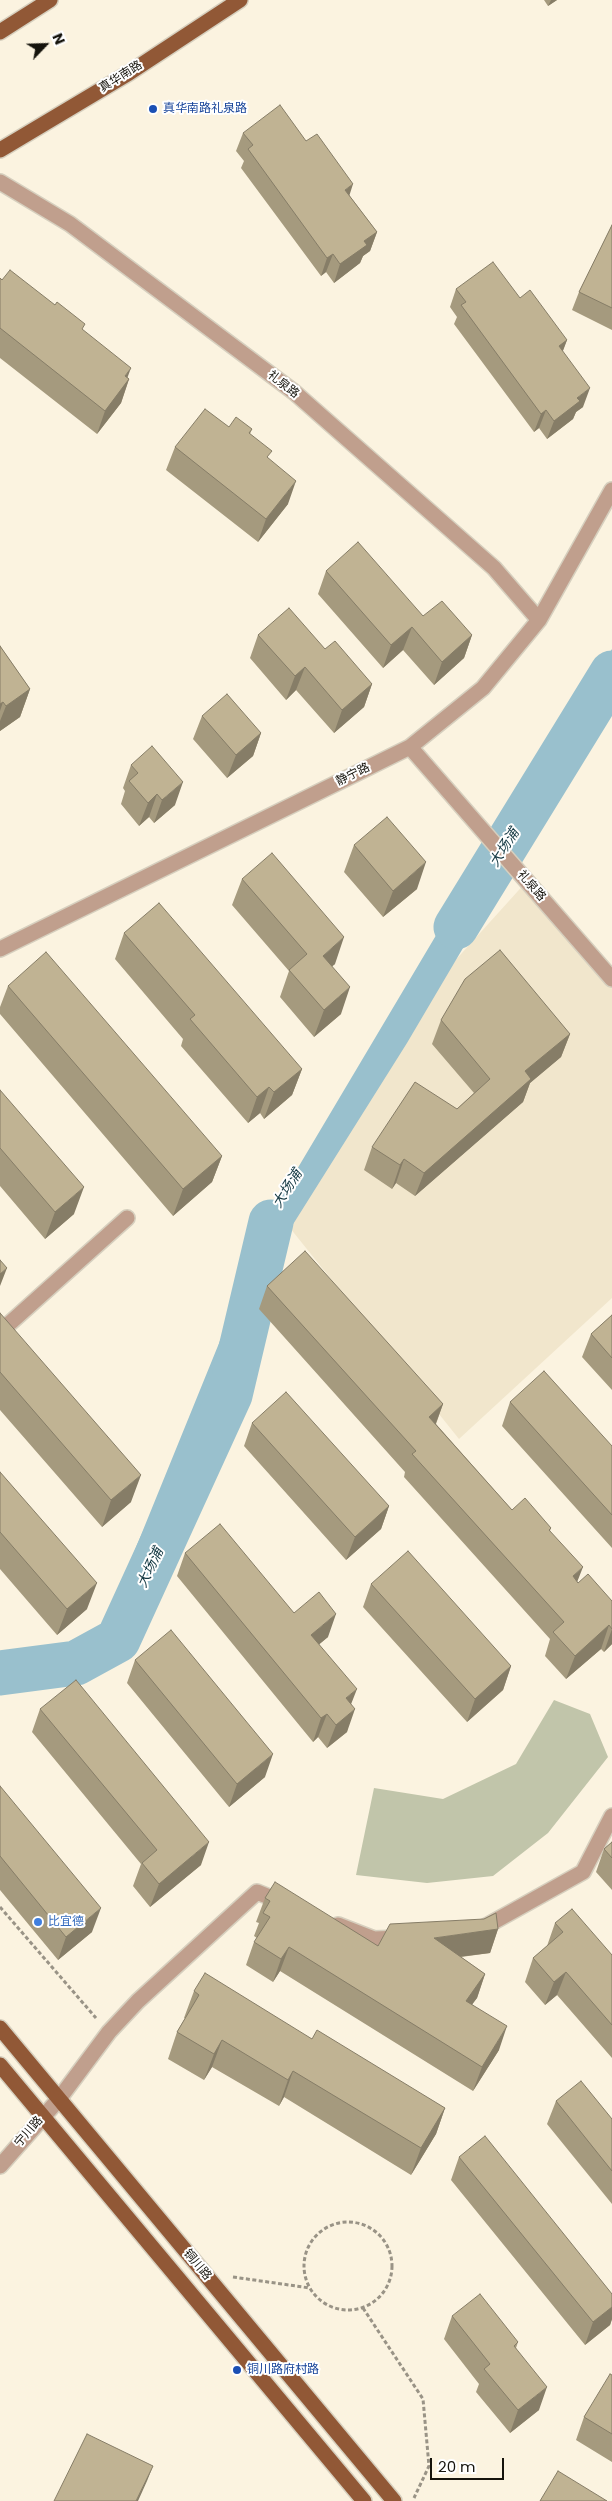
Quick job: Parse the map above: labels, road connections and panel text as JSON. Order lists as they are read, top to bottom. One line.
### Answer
{"streets":{"main road":["真华南路","铜川路"],"street":["礼泉路","静宁路","宁川路"]},"crossings":[["礼泉路","静宁路"],["宁川路","铜川路"]],"water":["大场浦"],"places":["真华南路礼泉路","比宜德","铜川路府村路"],"scale_bar":"20 m","north":"top right"}
